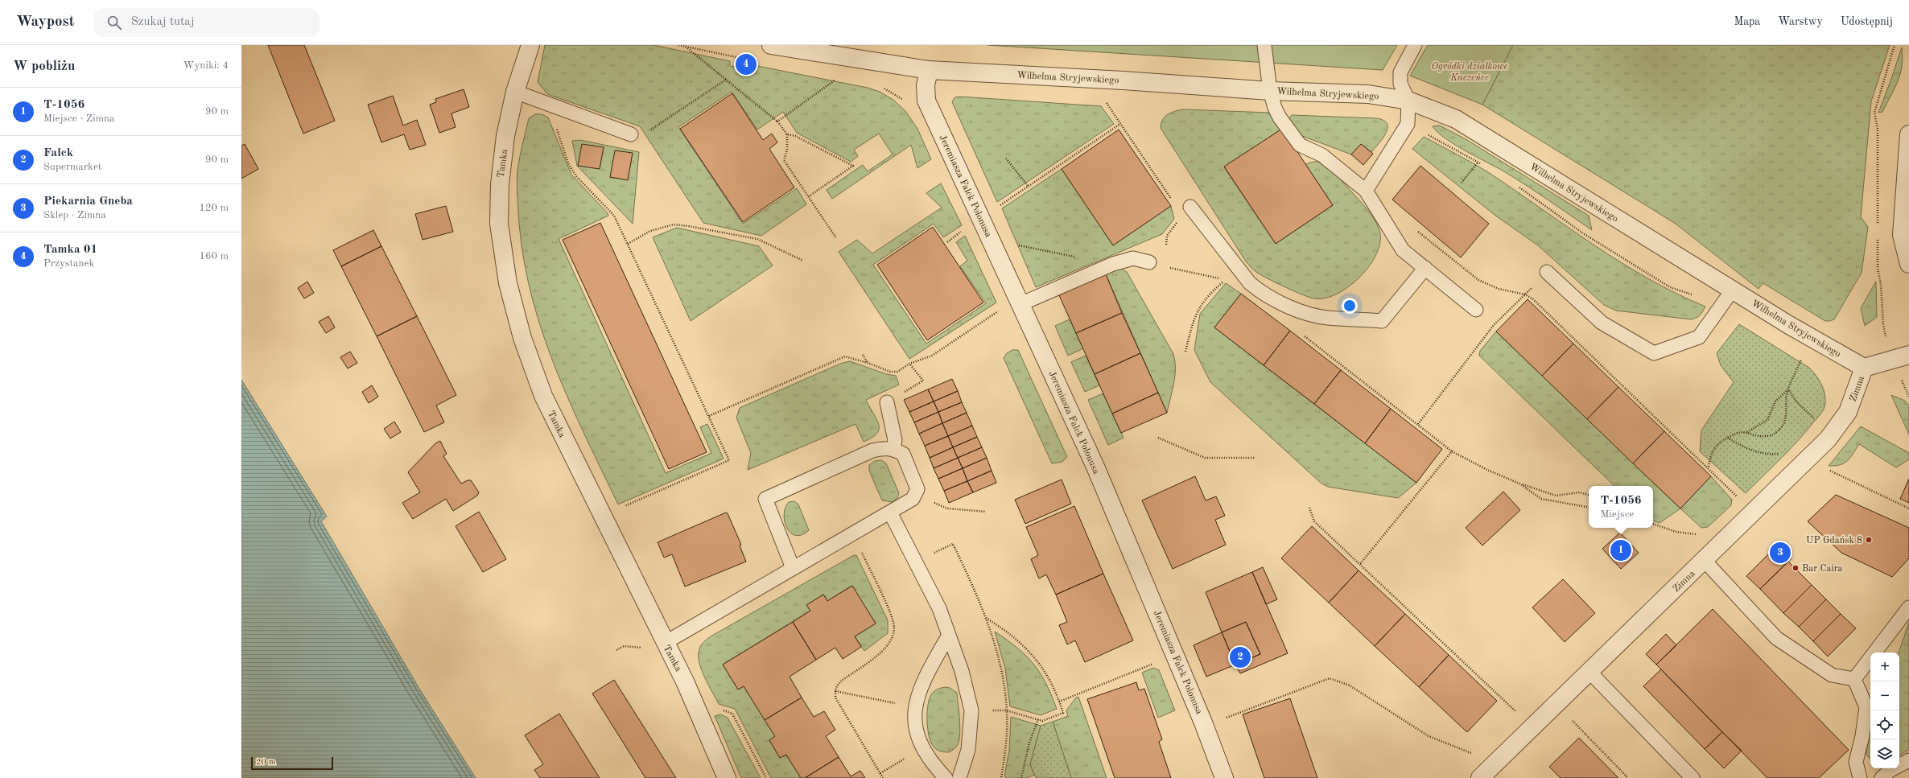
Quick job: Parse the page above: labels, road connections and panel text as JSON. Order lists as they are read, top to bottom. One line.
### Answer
{"streets":{"street":["Wilhelma Stryjewskiego","Tamka","Jeremiasza Falck Polonusa","Zimna"]},"crossings":[["Wilhelma Stryjewskiego","Jeremiasza Falck Polonusa"],["Wilhelma Stryjewskiego","Zimna"]],"parks":["Ogródki działkowe Kaczeńce"],"places":["UP Gdańsk 8","Bar Caira"],"scale_bar":"20 m","page":{"header":"Waypost","search":"Szukaj tutaj","nav":["Mapa","Warstwy","Udostępnij"],"heading":["W pobliżu","Wyniki: 4"],"pins":["4","1","3","2"],"list":[{"mark":"1","name":"T-1056","note":"Miejsce · Zimna","value":"90 m"},{"mark":"2","name":"Falck","note":"Supermarket","value":"90 m"},{"mark":"3","name":"Piekarnia Gneba","note":"Sklep · Zimna","value":"120 m"},{"mark":"4","name":"Tamka 01","note":"Przystanek","value":"160 m"}],"popup":["T-1056","Miejsce"],"map_buttons":["+","−"],"scale":"20 m"}}
